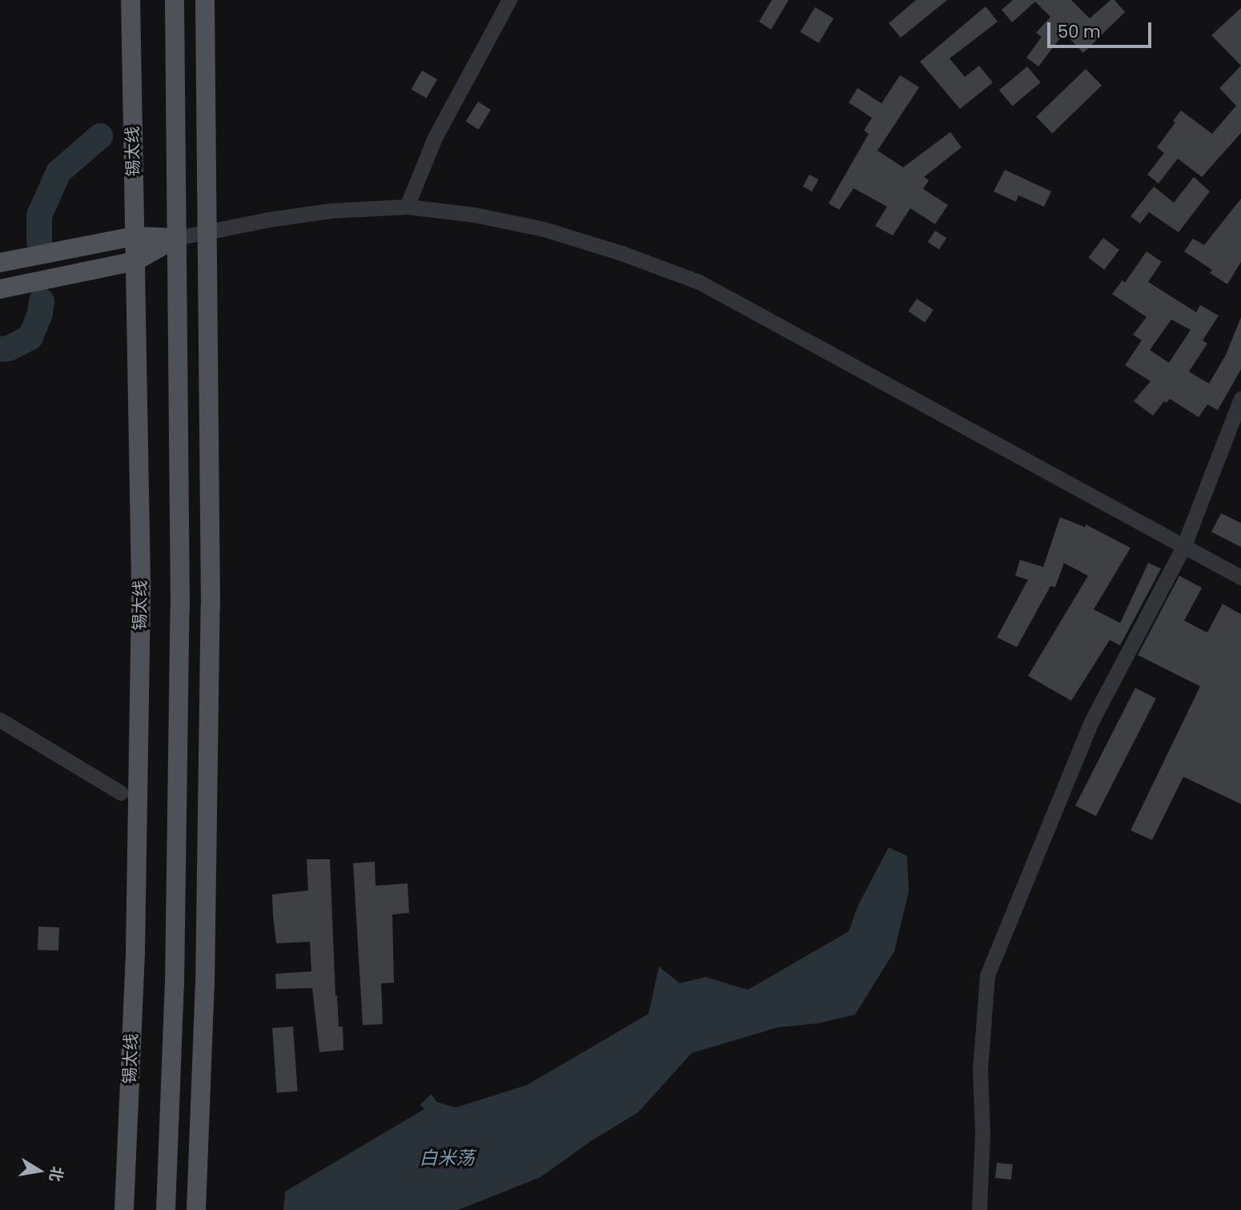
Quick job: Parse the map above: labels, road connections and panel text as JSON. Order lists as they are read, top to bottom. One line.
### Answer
{"streets":{"main road":["锡太线"]},"water":["白米荡"],"scale_bar":"50 m","north":"right"}
